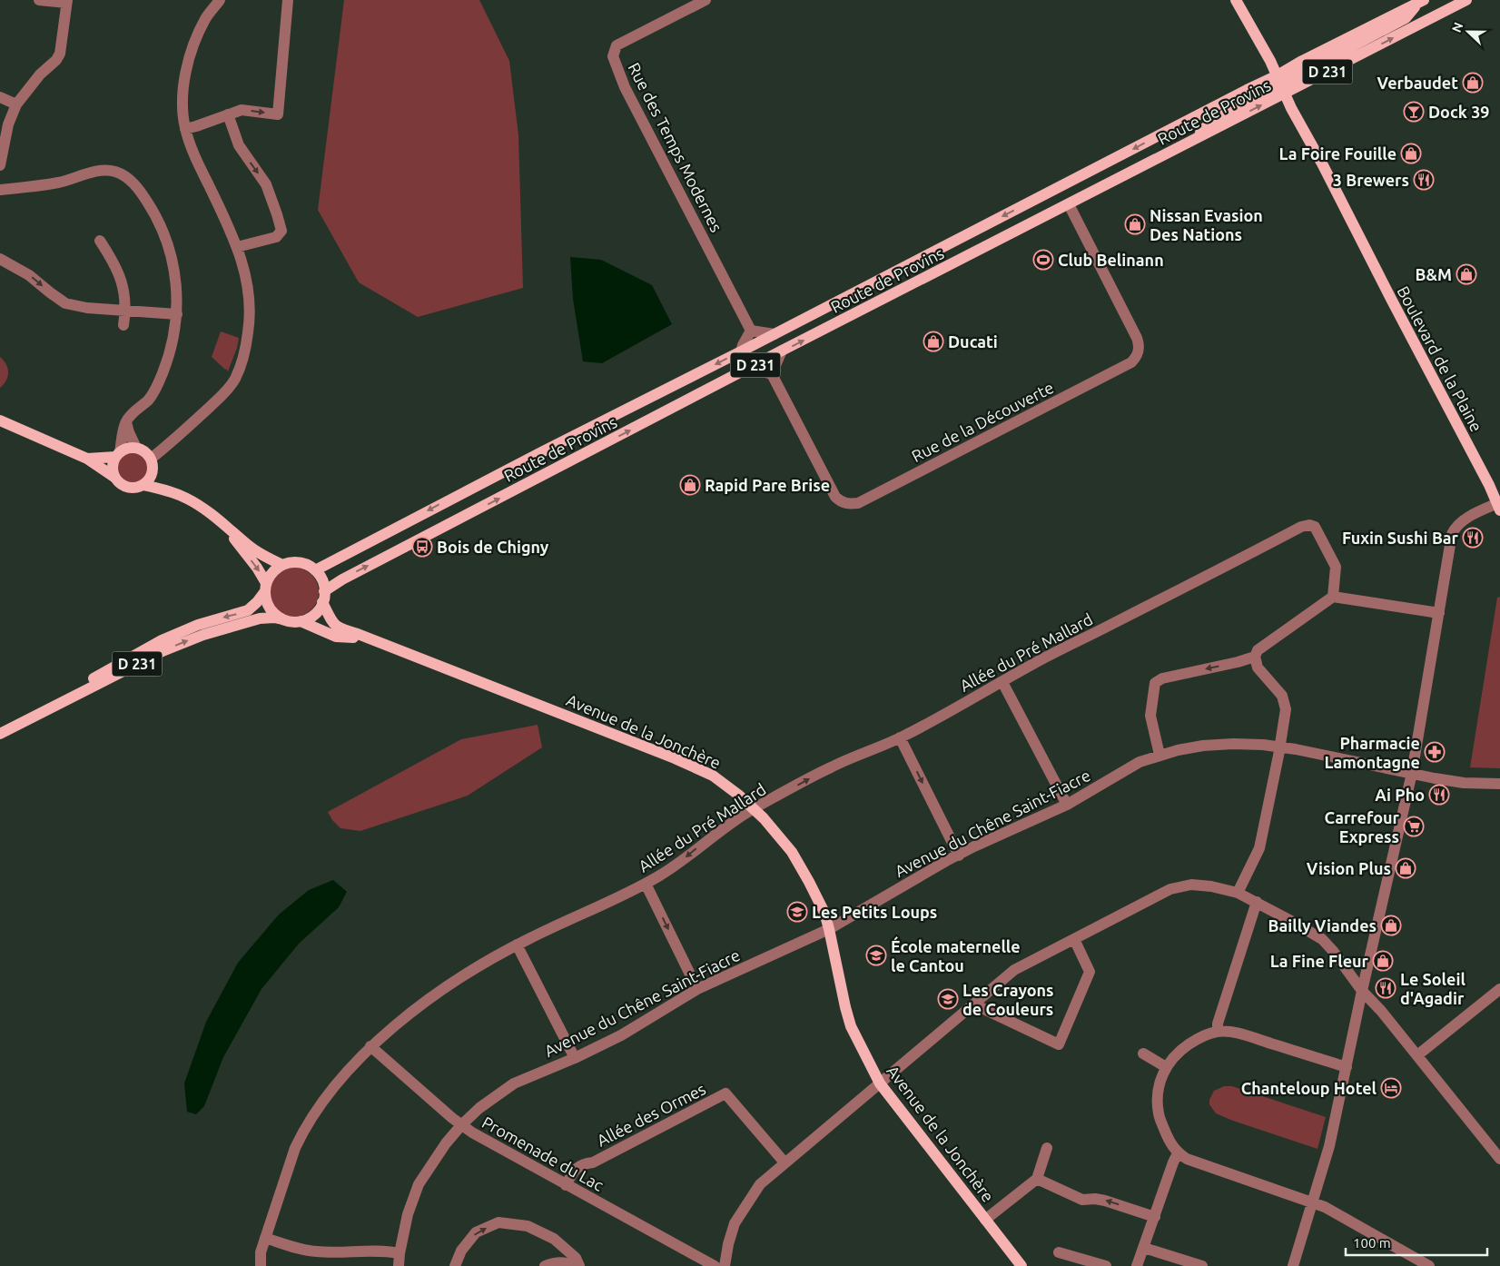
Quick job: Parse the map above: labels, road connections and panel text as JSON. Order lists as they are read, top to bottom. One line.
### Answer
{"streets":{"main road":["D 231","Route de Provins","Boulevard de la Plaine","Avenue de la Jonchère"],"street":["Rue des Temps Modernes","Rue de la Découverte","Allée du Pré Mallard","Avenue du Chêne Saint-Fiacre","Allée des Ormes","Promenade du Lac"]},"crossings":[["D 231","Route de Provins"],["D 231","Avenue de la Jonchère"],["Route de Provins","Boulevard de la Plaine"],["Route de Provins","Rue de la Découverte"],["Route de Provins","Avenue de la Jonchère"],["Allée du Pré Mallard","Avenue de la Jonchère"],["Allée du Pré Mallard","Promenade du Lac"],["Avenue de la Jonchère","Avenue du Chêne Saint-Fiacre"],["Avenue du Chêne Saint-Fiacre","Promenade du Lac"],["Allée des Ormes","Promenade du Lac"]],"places":{"shop":["Verbaudet","La Foire Fouille","Nissan Evasion Des Nations","B&M","Ducati","Rapid Pare Brise","Vision Plus","Bailly Viandes","La Fine Fleur"],"bar":["Dock 39"],"restaurant":["3 Brewers","Fuxin Sushi Bar","Ai Pho","Le Soleil d'Agadir"],"sports":["Club Belinann"],"bus stop":["Bois de Chigny"],"pharmacy":["Pharmacie Lamontagne"],"supermarket":["Carrefour Express"],"school or university":["Les Petits Loups","École maternelle le Cantou","Les Crayons de Couleurs"],"hotel":["Chanteloup Hotel"]},"scale_bar":"100 m","north":"left"}
